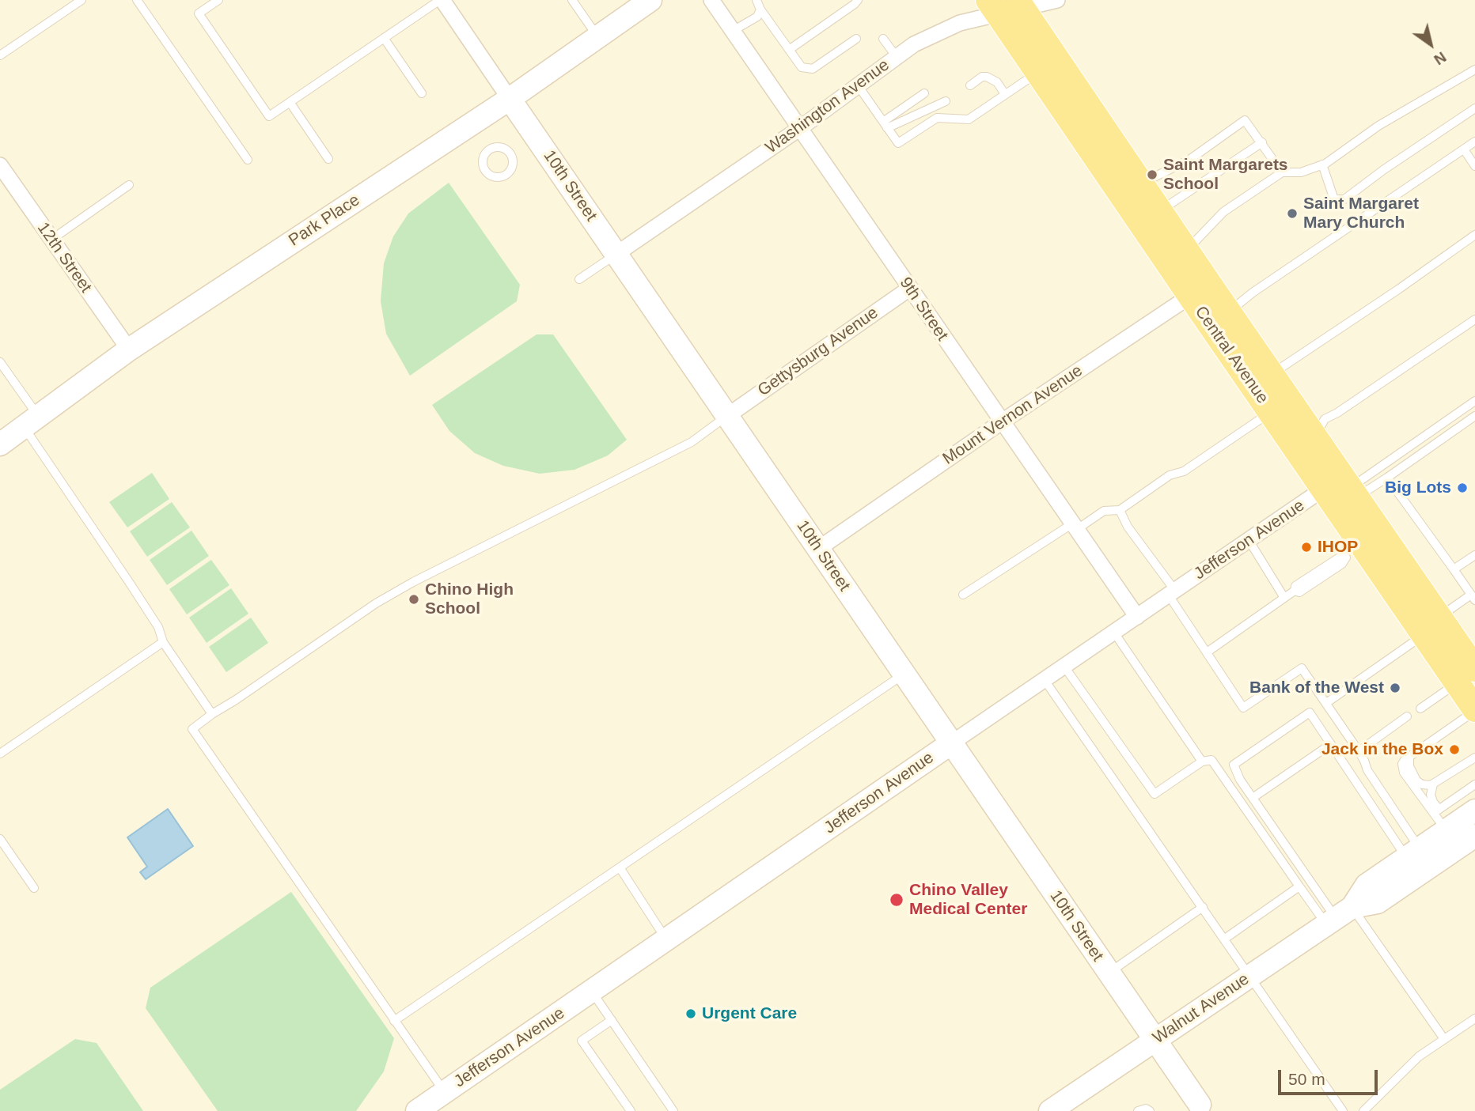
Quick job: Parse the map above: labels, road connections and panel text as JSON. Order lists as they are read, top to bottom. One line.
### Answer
{"streets":{"main road":["Central Avenue"],"street":["Washington Avenue","10th Street","Park Place","12th Street","9th Street","Gettysburg Avenue","Mount Vernon Avenue","Jefferson Avenue","Walnut Avenue"]},"crossings":[["Washington Avenue","10th Street"],["Washington Avenue","9th Street"],["Washington Avenue","Central Avenue"],["10th Street","Park Place"],["10th Street","Gettysburg Avenue"],["10th Street","Mount Vernon Avenue"],["10th Street","Jefferson Avenue"],["10th Street","Walnut Avenue"],["Park Place","12th Street"],["9th Street","Gettysburg Avenue"],["9th Street","Mount Vernon Avenue"],["9th Street","Jefferson Avenue"],["Central Avenue","Mount Vernon Avenue"],["Central Avenue","Jefferson Avenue"]],"places":["Saint Margarets School","Saint Margaret Mary Church","Big Lots","IHOP","Chino High School","Bank of the West","Jack in the Box","Chino Valley Medical Center","Urgent Care"],"scale_bar":"50 m","north":"bottom right"}
